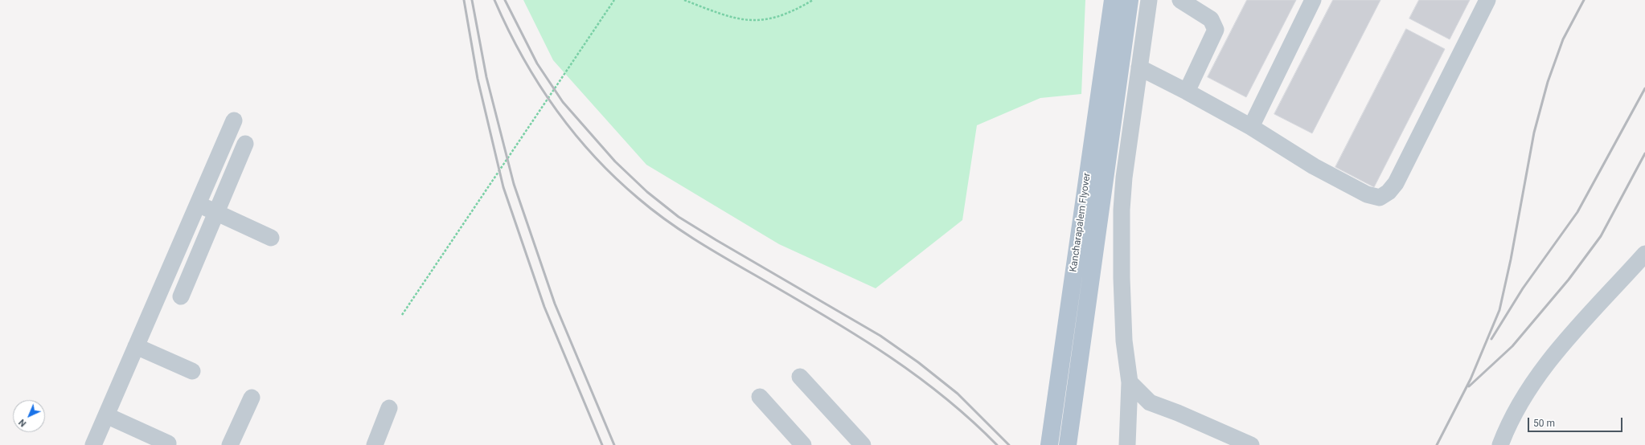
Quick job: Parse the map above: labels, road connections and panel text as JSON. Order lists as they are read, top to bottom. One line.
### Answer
{"streets":{"main road":["Kancharapalem Flyover"]},"scale_bar":"50 m","north":"bottom left"}
